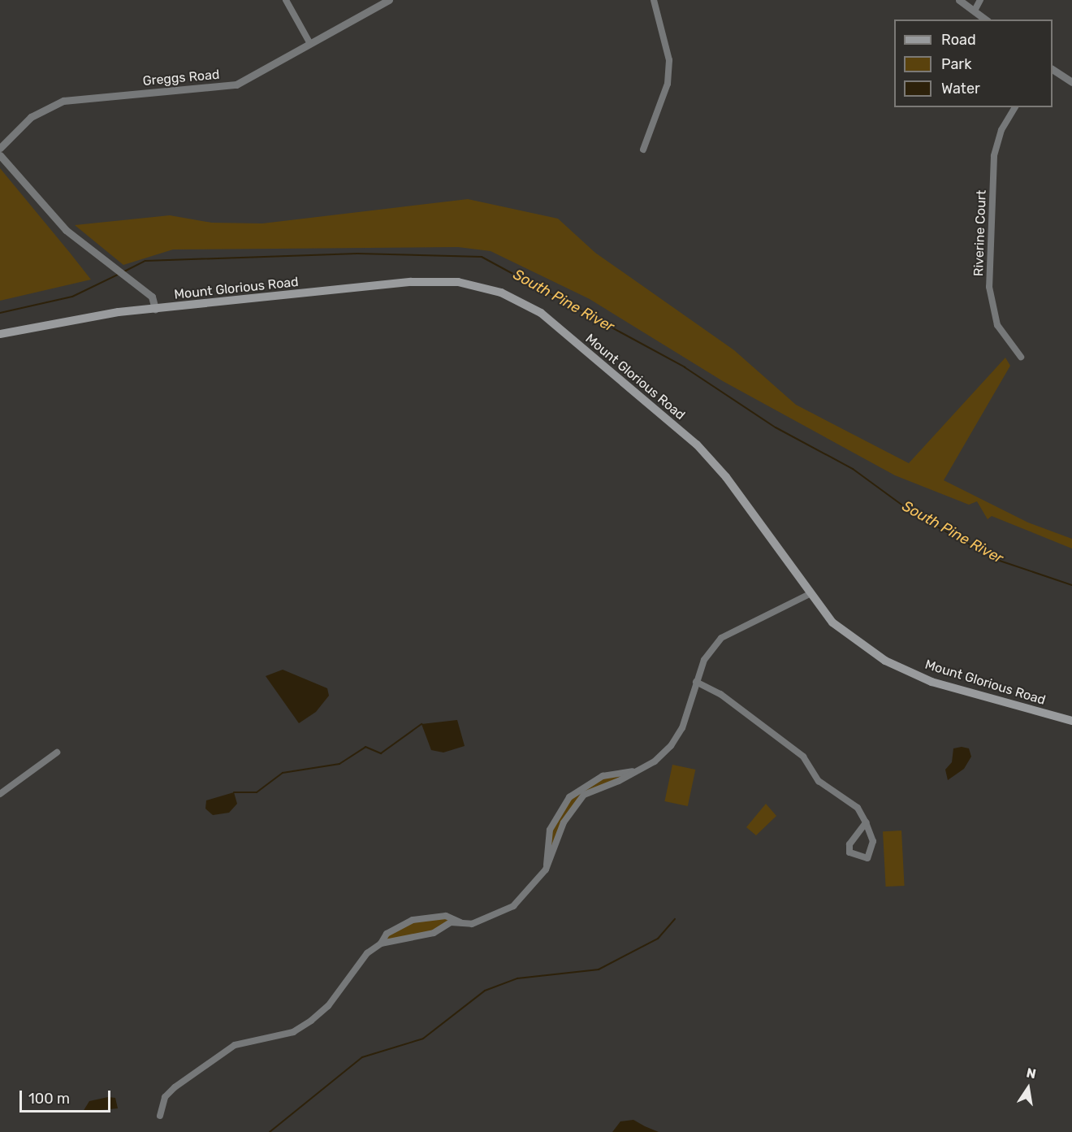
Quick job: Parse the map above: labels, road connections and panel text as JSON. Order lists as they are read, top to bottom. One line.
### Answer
{"streets":{"main road":["Mount Glorious Road"],"street":["Greggs Road","Riverine Court"]},"water":["South Pine River"],"legend":["Road","Park","Water"],"scale_bar":"100 m","north":"top"}
